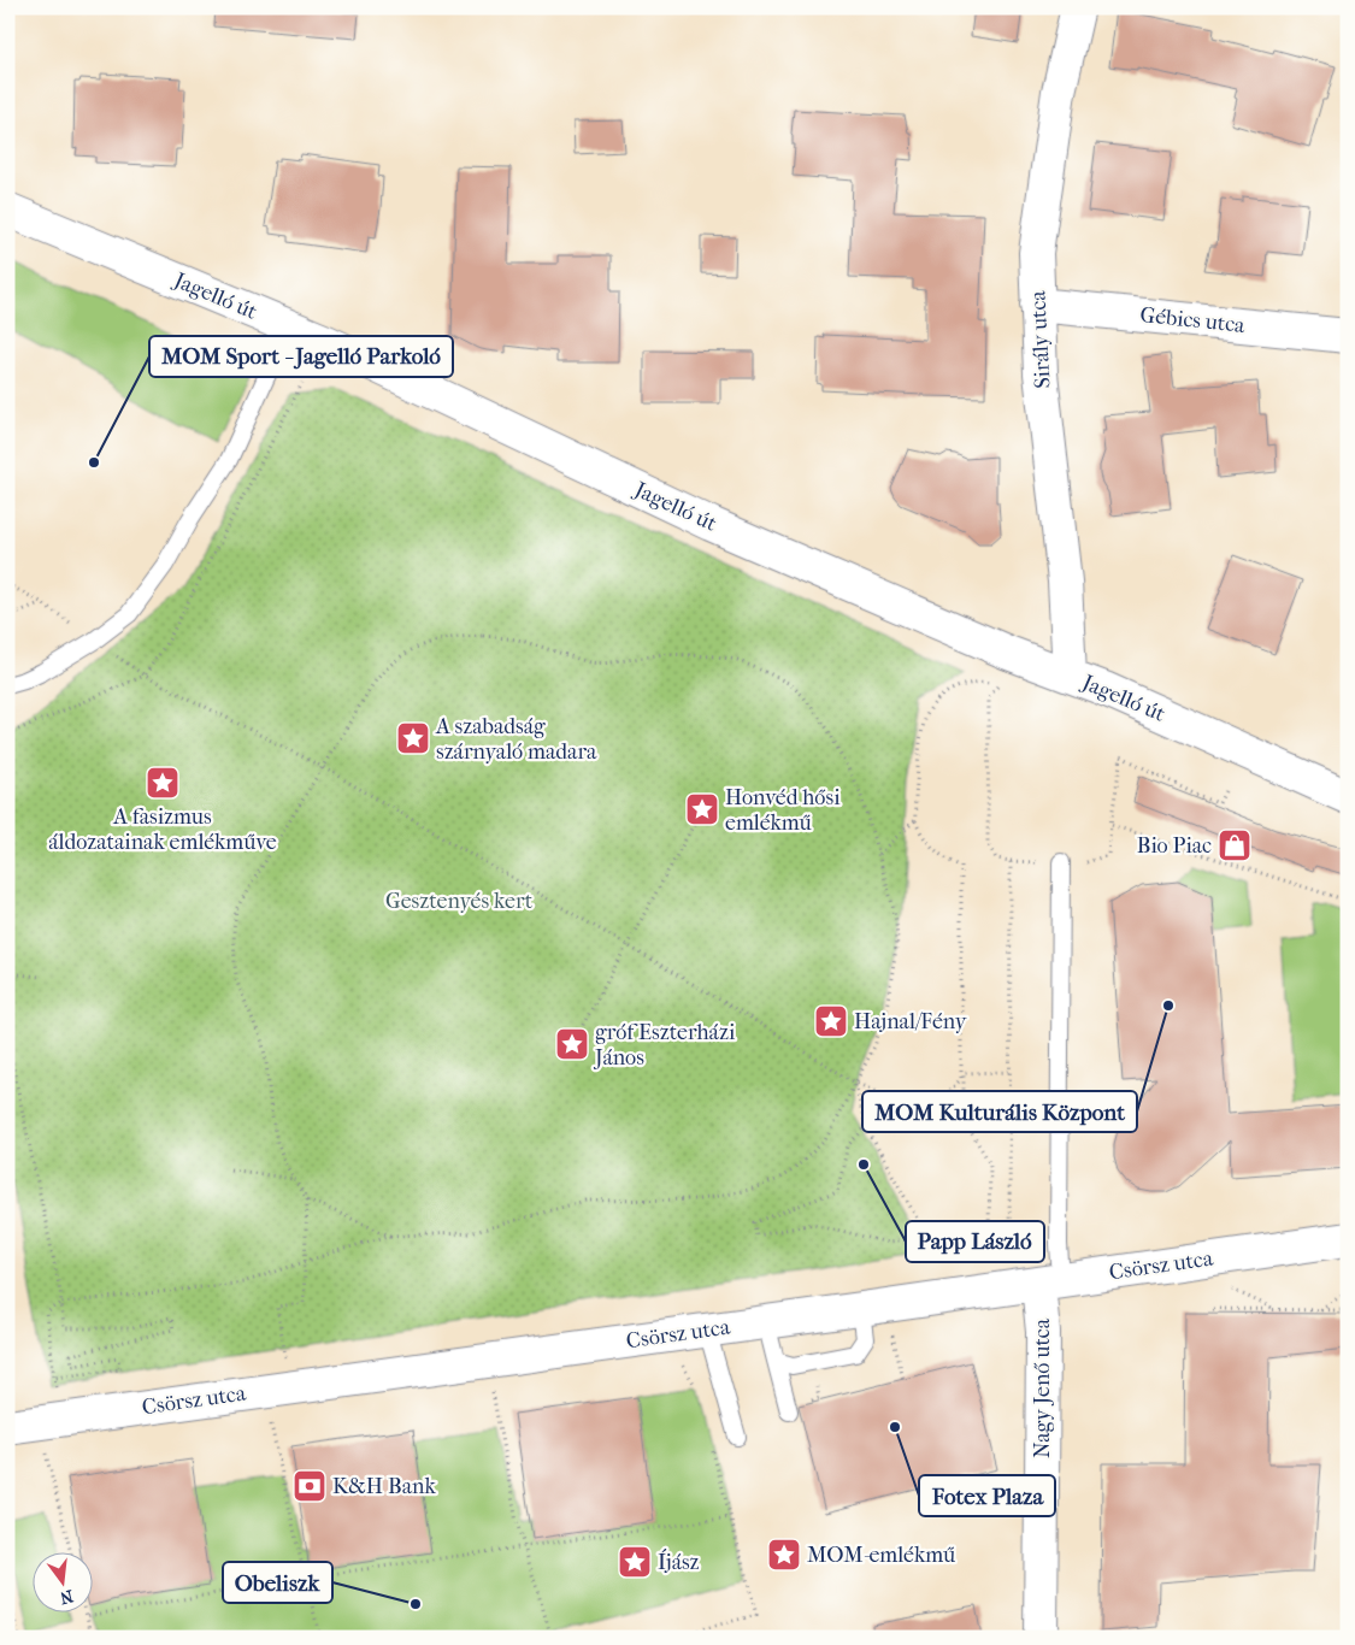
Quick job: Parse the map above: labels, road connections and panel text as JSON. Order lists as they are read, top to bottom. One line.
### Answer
{"streets":{"street":["Jagelló út","Gébics utca","Sirály utca","Csörsz utca","Nagy Jenő utca"]},"crossings":[["Jagelló út","Sirály utca"],["Gébics utca","Sirály utca"],["Csörsz utca","Nagy Jenő utca"]],"parks":["Gesztenyés kert"],"places":{"other":["MOM Sport - Jagelló Parkoló","MOM Kulturális Központ","Papp László","Fotex Plaza","Obeliszk"],"place":["A szabadság szárnyaló madara","A fasizmus áldozatainak emlékműve","Honvéd hősi emlékmű","Hajnal/Fény","gróf Eszterházi János","MOM-emlékmű","Íjász"],"shop":["Bio Piac"],"bank":["K&H Bank"]},"north":"bottom"}
